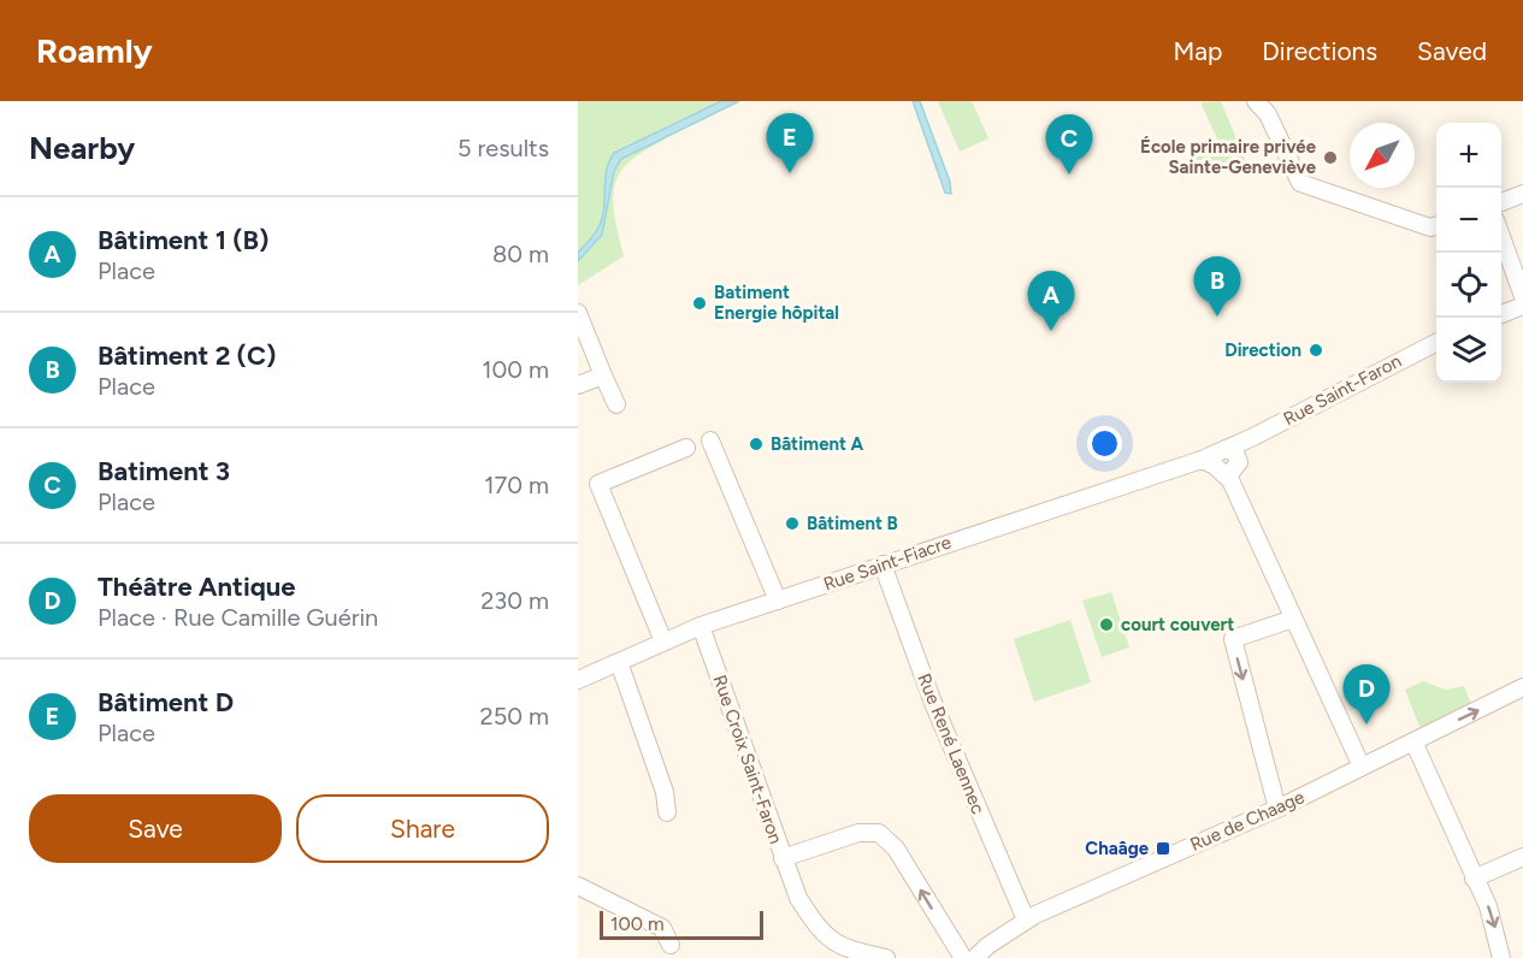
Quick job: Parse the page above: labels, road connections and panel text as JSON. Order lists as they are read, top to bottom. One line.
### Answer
{"streets":{"street":["Rue Saint-Faron","Rue Saint-Fiacre","Rue René Laennec","Rue Croix Saint-Faron","Rue de Chaage"]},"crossings":[["Rue Saint-Faron","Rue Saint-Fiacre"],["Rue Saint-Fiacre","Rue René Laennec"],["Rue Saint-Fiacre","Rue Croix Saint-Faron"],["Rue René Laennec","Rue de Chaage"]],"one_way":["Rue Croix Saint-Faron"],"places":{"other":["École primaire privée Sainte-Geneviève","Batiment Energie hôpital","Direction","Bâtiment A","Bâtiment B","court couvert"],"transit":["Chaâge"]},"scale_bar":"100 m","north":"bottom left","page":{"header":"Roamly","nav":["Map","Directions","Saved"],"heading":["Nearby","5 results"],"pins":["E","C","B","A","D"],"map_buttons":["+","−"],"list":[{"mark":"A","name":"Bâtiment 1 (B)","note":"Place","value":"80 m"},{"mark":"B","name":"Bâtiment 2 (C)","note":"Place","value":"100 m"},{"mark":"C","name":"Batiment 3","note":"Place","value":"170 m"},{"mark":"D","name":"Théâtre Antique","note":"Place · Rue Camille Guérin","value":"230 m"},{"mark":"E","name":"Bâtiment D","note":"Place","value":"250 m"}],"buttons":["Save","Share"],"scale":"100 m"}}
